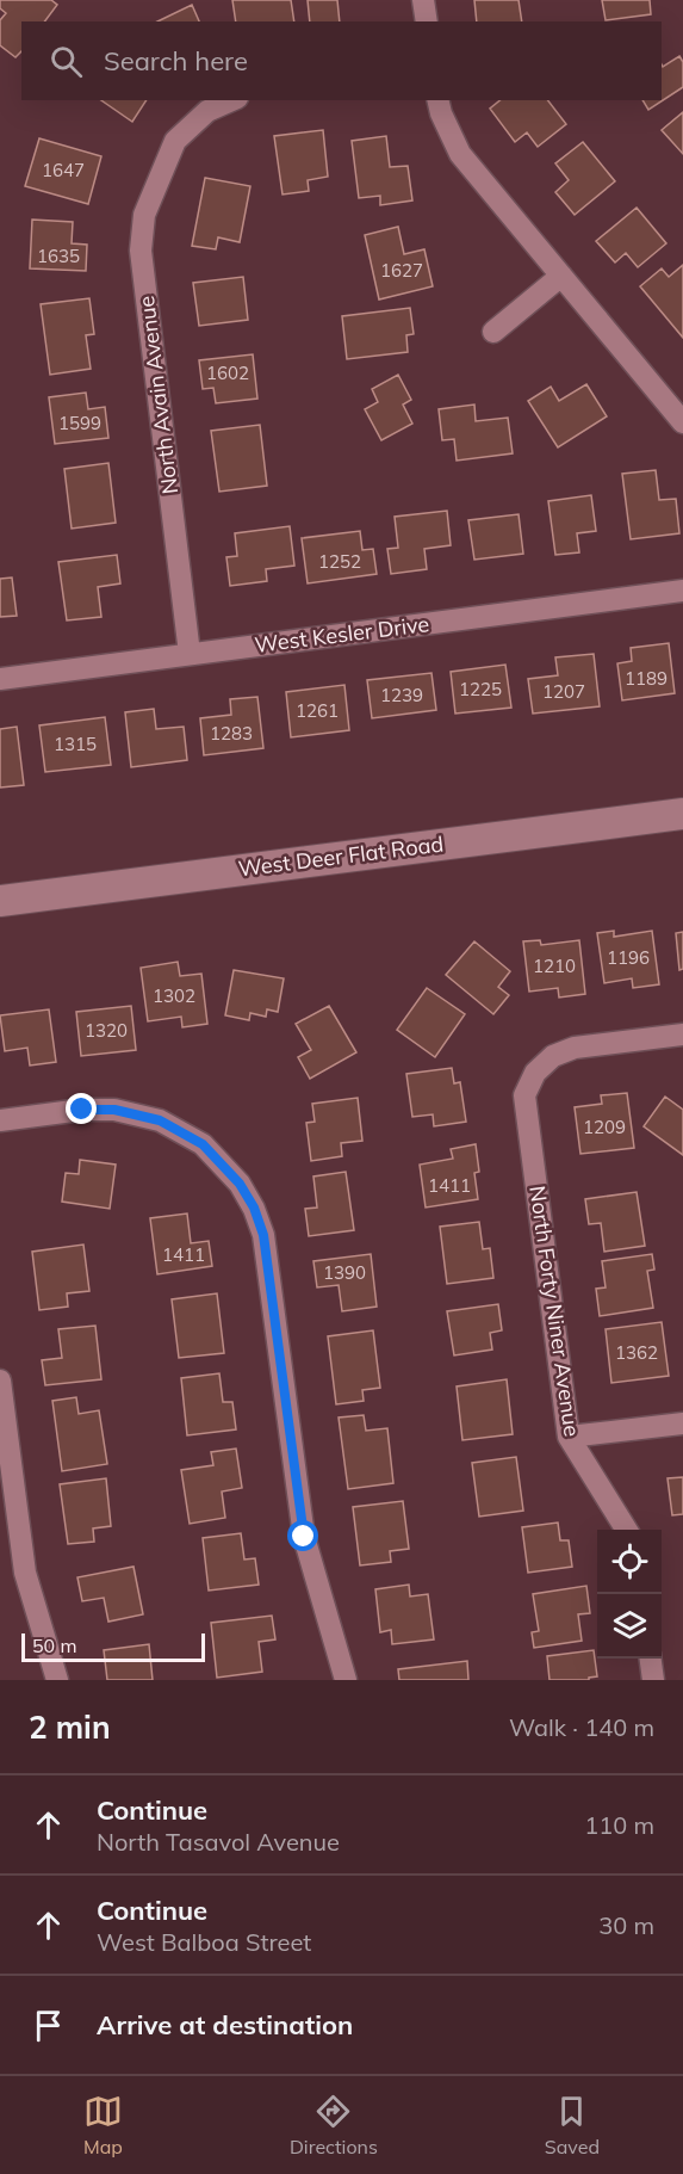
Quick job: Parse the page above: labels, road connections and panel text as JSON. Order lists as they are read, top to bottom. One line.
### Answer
{"streets":{"main road":["West Deer Flat Road"],"street":["North Avain Avenue","West Kesler Drive","North Forty Niner Avenue"]},"crossings":[["North Avain Avenue","West Kesler Drive"]],"house_numbers":["1647","1635","1627","1602","1599","1252","1189","1225","1207","1239","1261","1283","1315","1196","1210","1302","1320","1209","1411","1411","1390","1362"],"scale_bar":"50 m","page":{"search":"Search here","scale":"50 m","heading":["2 min","Walk · 140 m"],"list":[["Continue","North Tasavol Avenue","110 m"],["Continue","West Balboa Street","30 m"],"Arrive at destination"],"nav":["Map","Directions","Saved"]}}
